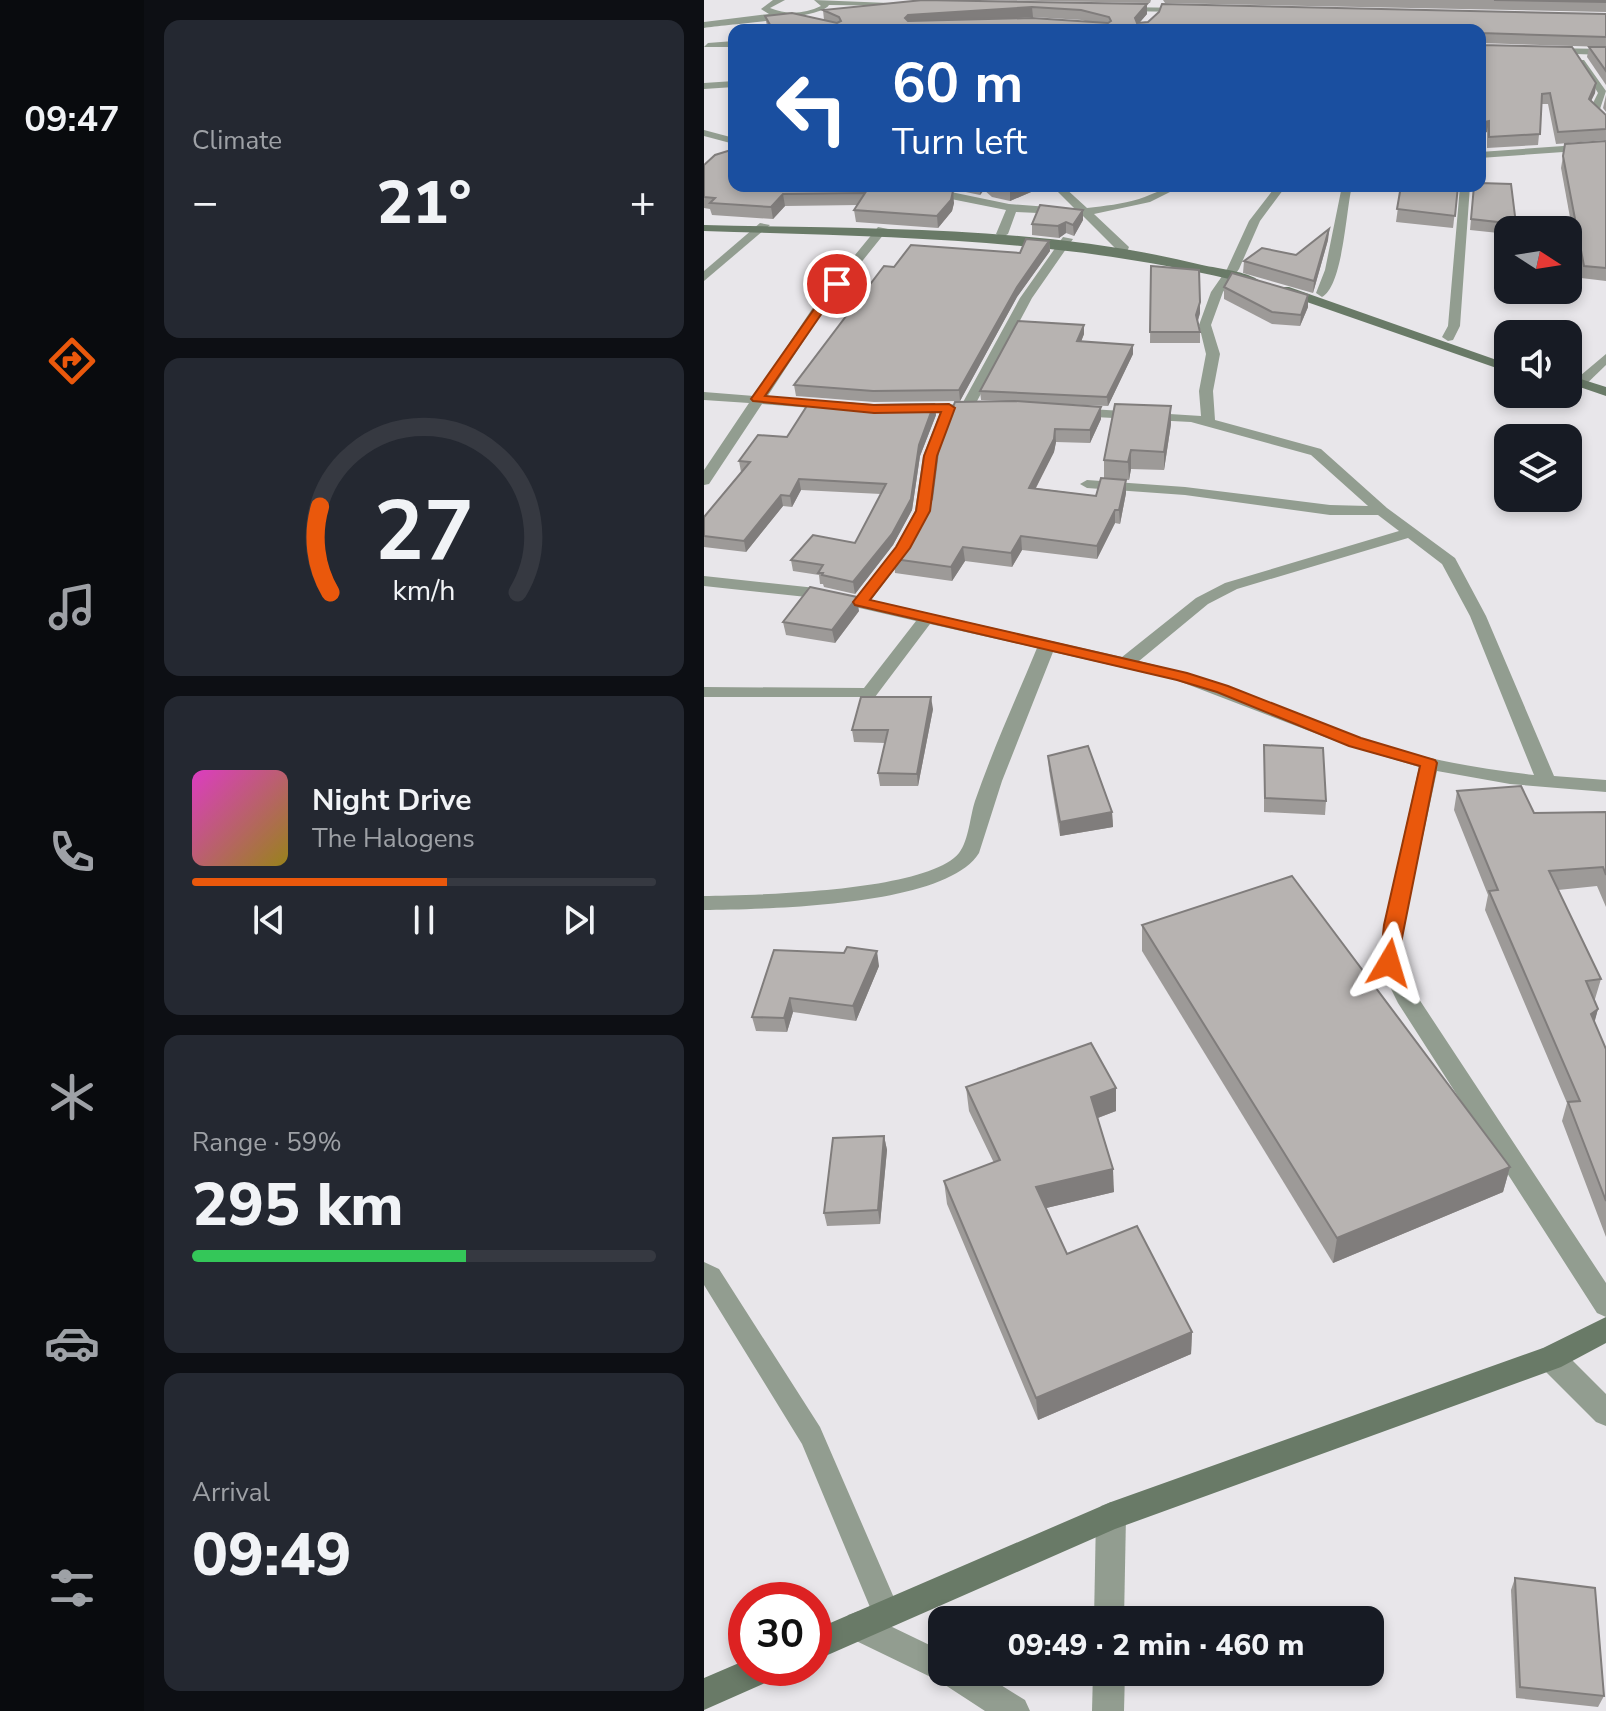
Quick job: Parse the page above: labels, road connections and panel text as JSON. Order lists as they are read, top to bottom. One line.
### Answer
{"north":"right","page":{"tabs":"09:47","tile":["Climate",["Range · 59%","295 km"],["Arrival","09:49"]],"turn":["60 m","Turn left"],"heat":["−","21°","+"],"song":["Night Drive","The Halogens"],"limit":"30","trip":"09:49 · 2 min · 460 m","gauge":["27","km/h"]}}
